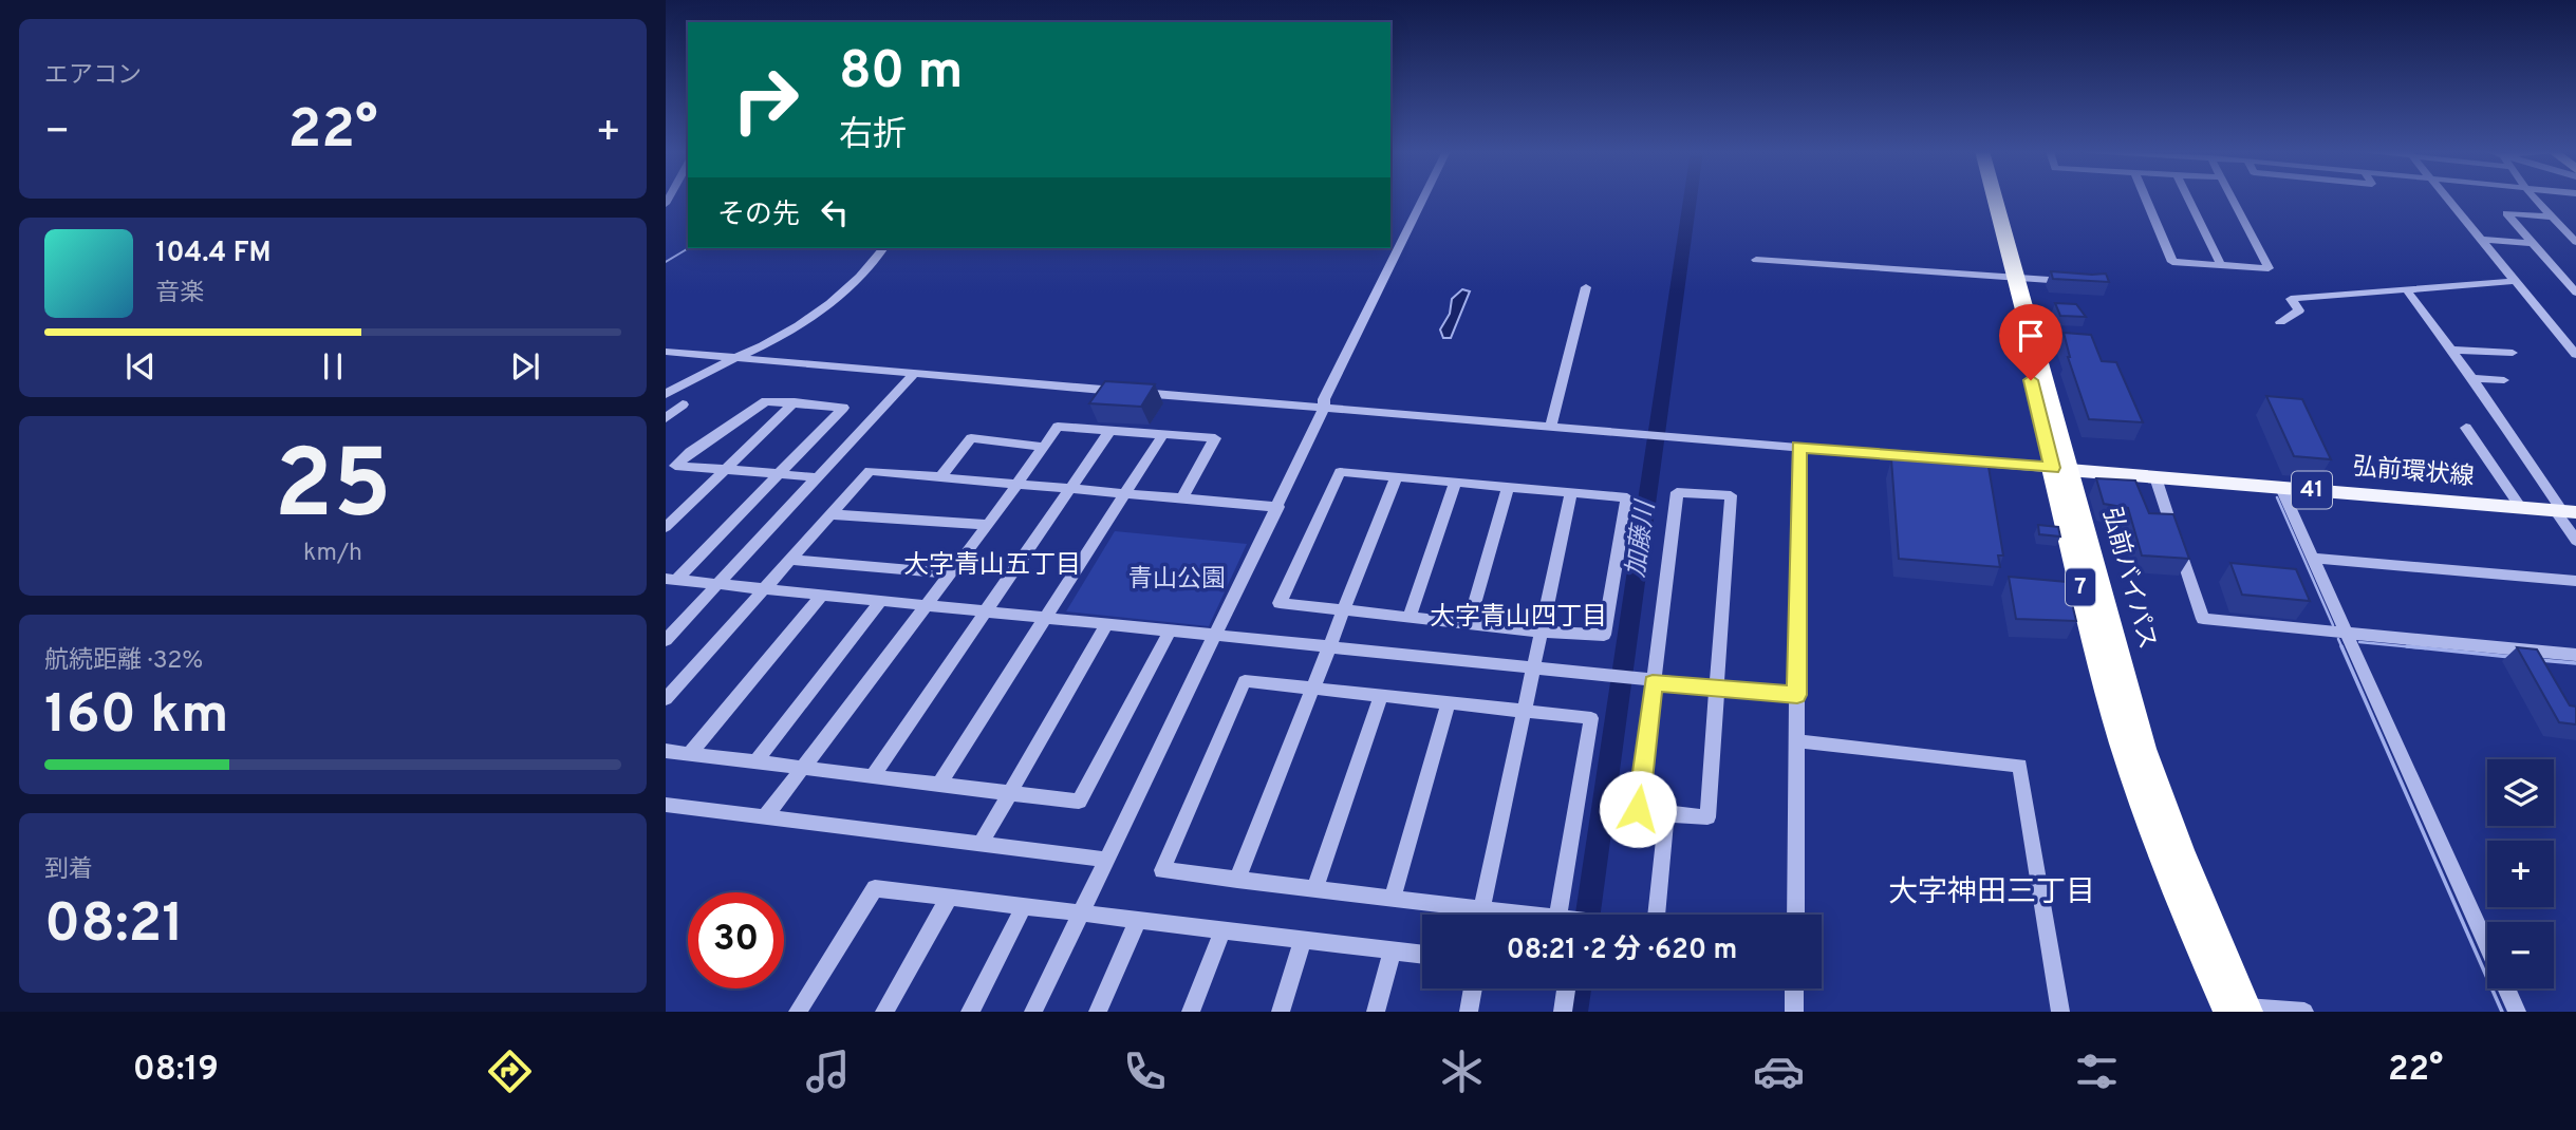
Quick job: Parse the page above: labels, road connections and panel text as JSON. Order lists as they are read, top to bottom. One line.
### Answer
{"streets":{"highway":["弘前バイパス","7"],"main road":["弘前環状線","41"]},"crossings":[["弘前環状線","弘前バイパス"]],"districts":["大字青山五丁目","大字青山四丁目","大字神田三丁目"],"water":["加藤川"],"parks":["青山公園"],"page":{"tile":["エアコン",["25","km/h"],["航続距離 · 32%","160 km"],["到着","08:21"]],"turn":["80 m","右折"],"heat":["−","22°","+"],"then":"その先","song":["104.4 FM","音楽"],"map_buttons":["+","−"],"limit":"30","trip":"08:21 · 2 分 · 620 m","tabs":["08:19","22°"]}}
